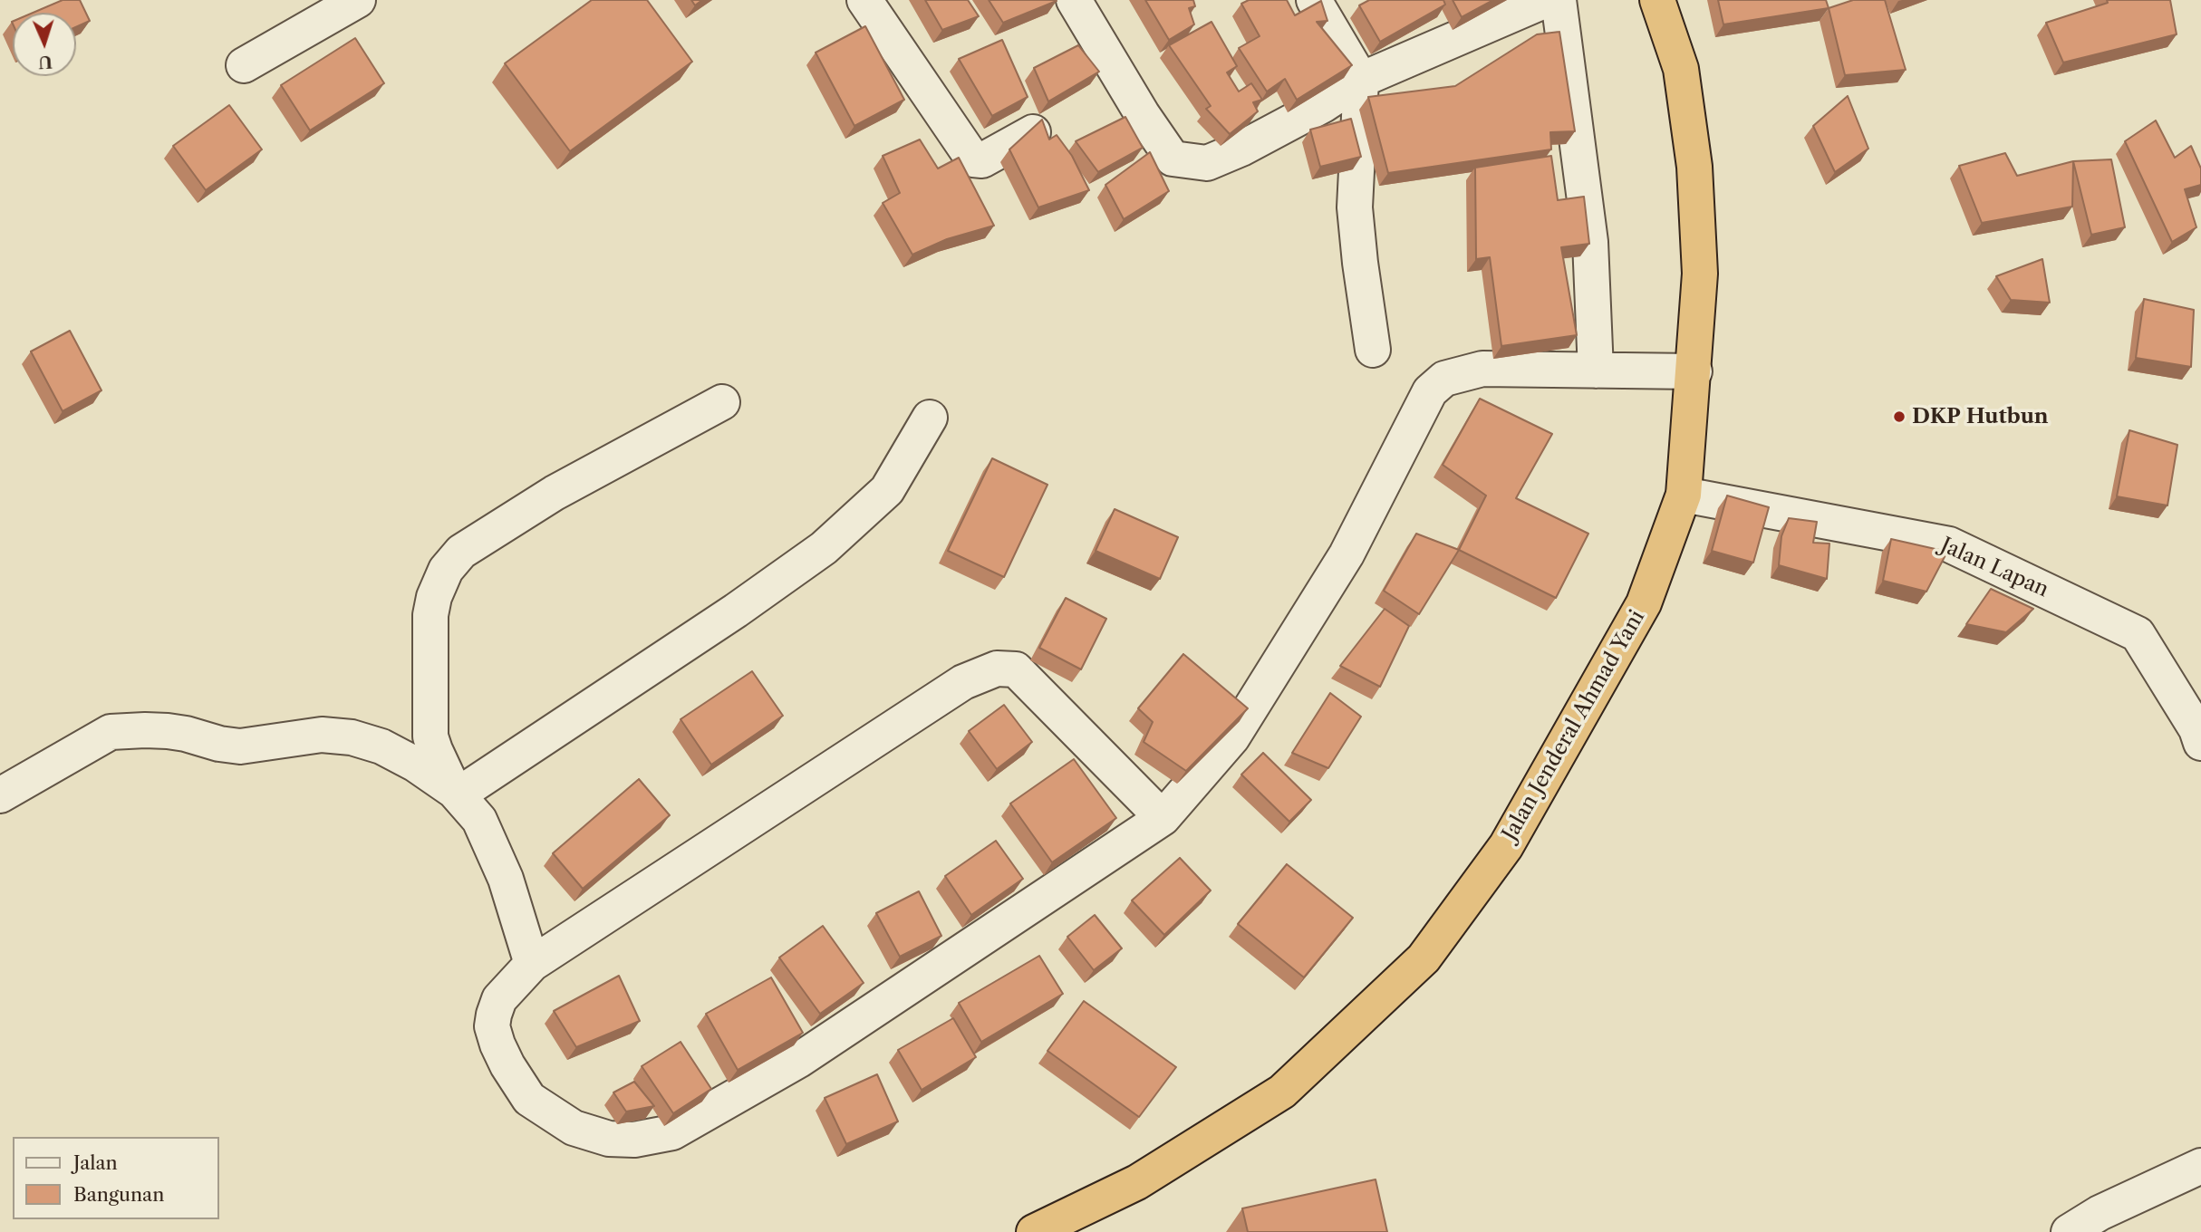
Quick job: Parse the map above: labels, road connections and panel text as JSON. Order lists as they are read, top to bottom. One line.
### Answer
{"streets":{"highway":["Jalan Jenderal Ahmad Yani"],"street":["Jalan Lapan"]},"crossings":[["Jalan Lapan","Jalan Jenderal Ahmad Yani"]],"places":["DKP Hutbun"],"legend":["Jalan","Bangunan"],"north":"bottom"}
